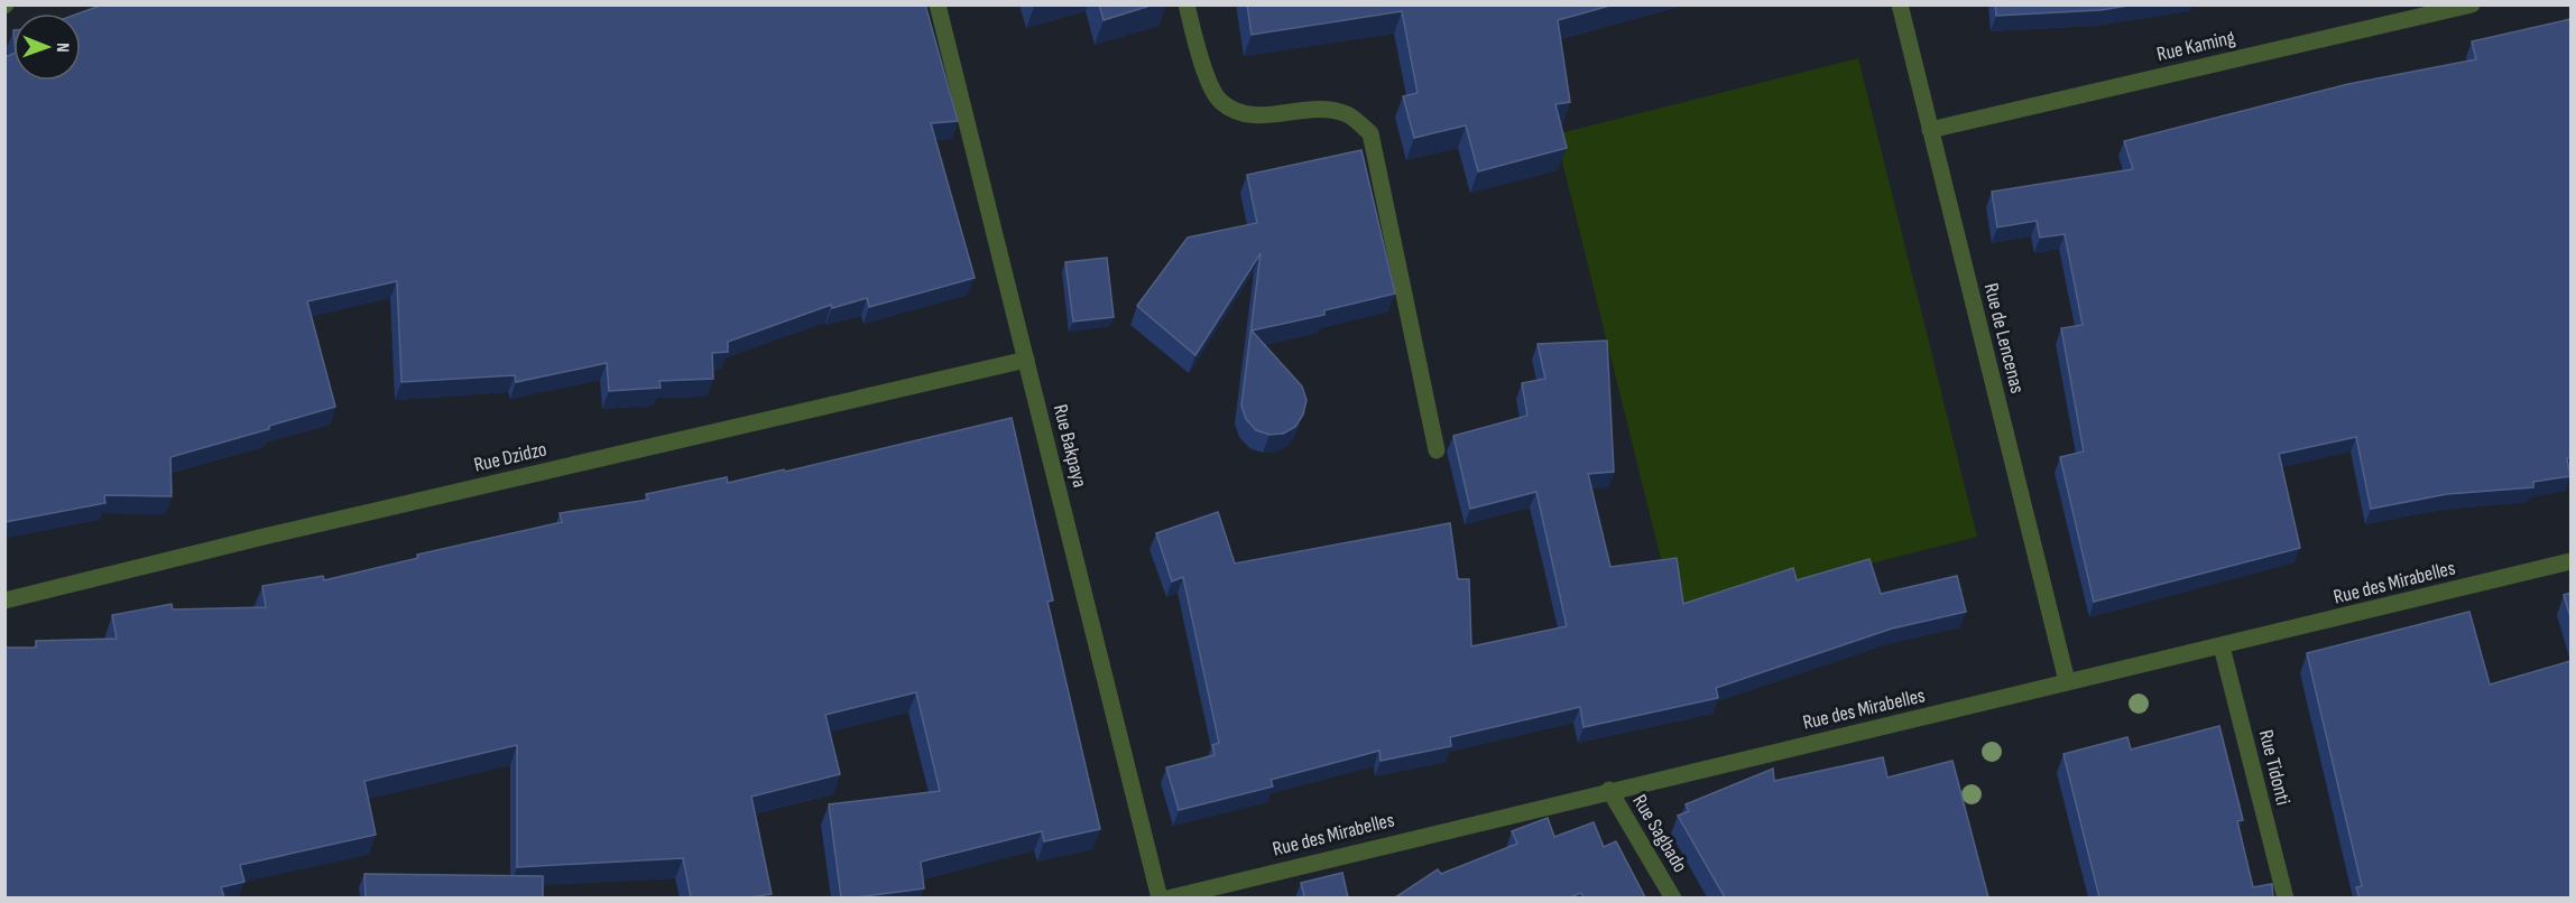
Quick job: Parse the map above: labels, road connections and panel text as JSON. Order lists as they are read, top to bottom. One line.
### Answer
{"streets":{"street":["Rue Kaming","Rue de Lencenas","Rue Bakpaya","Rue Dzidzo","Rue des Mirabelles","Rue Tidonti","Rue Sagbado"]},"crossings":[["Rue Kaming","Rue de Lencenas"],["Rue de Lencenas","Rue des Mirabelles"],["Rue Bakpaya","Rue Dzidzo"],["Rue des Mirabelles","Rue Tidonti"],["Rue des Mirabelles","Rue Sagbado"]],"north":"right"}
